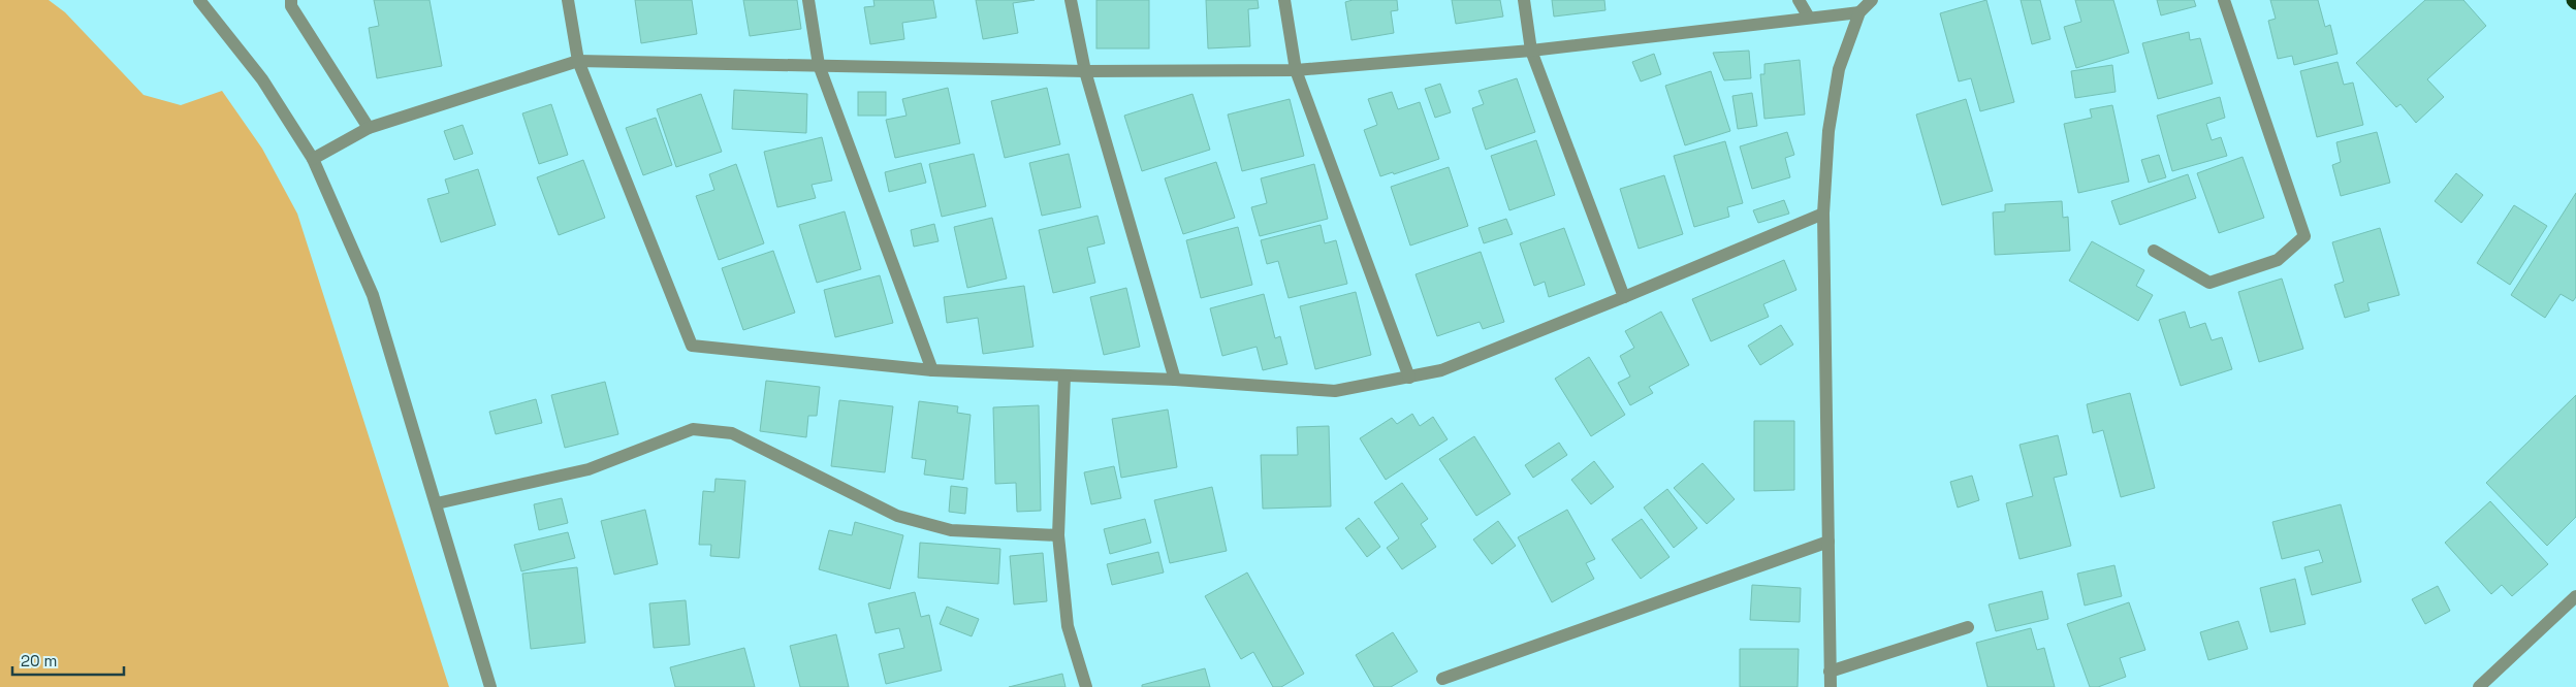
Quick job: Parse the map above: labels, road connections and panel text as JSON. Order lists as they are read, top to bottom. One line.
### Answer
{"scale_bar":"20 m"}
